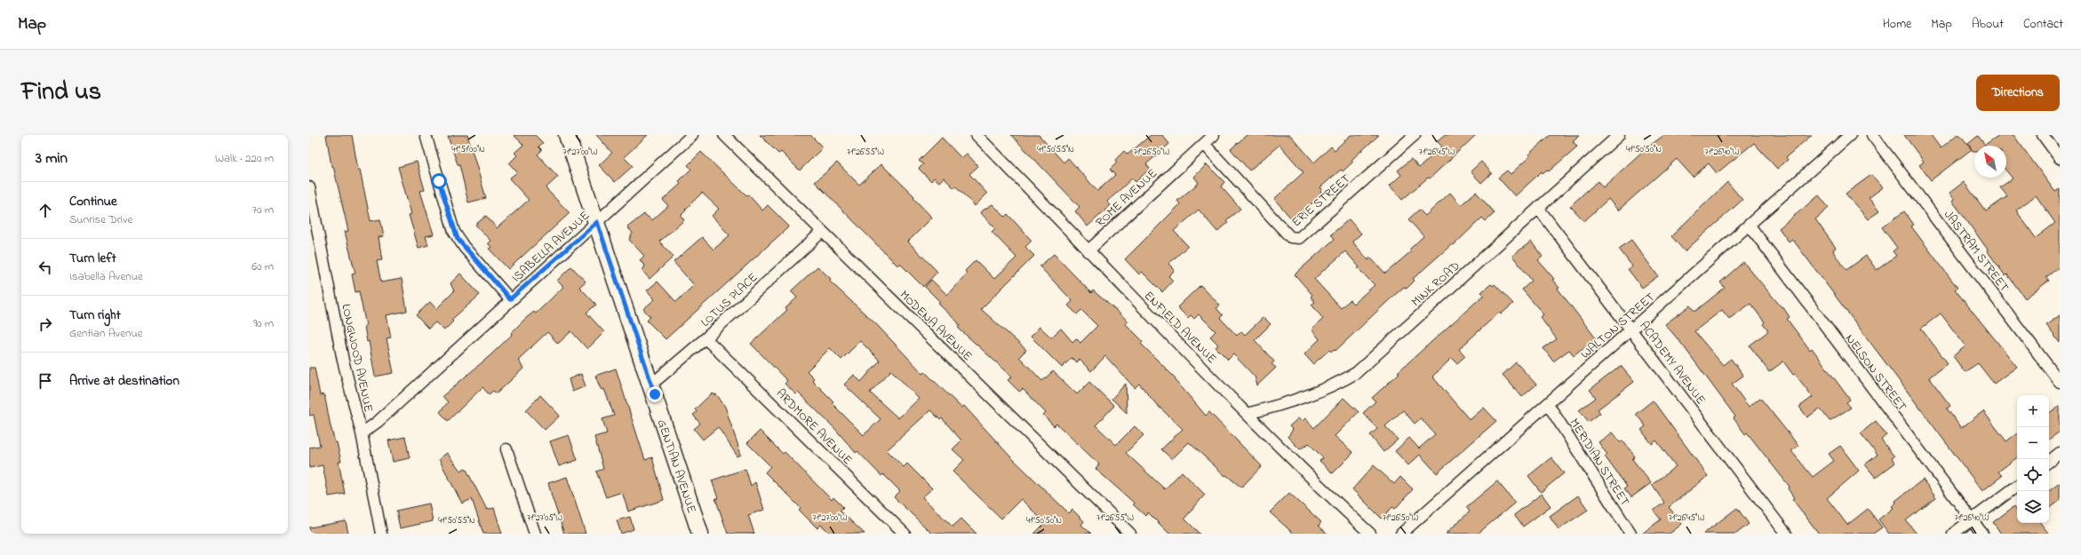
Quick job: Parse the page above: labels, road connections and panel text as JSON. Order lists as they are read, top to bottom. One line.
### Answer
{"streets":{"street":["ROME AVENUE","ERIE STREET","ISABELLA AVENUE","JASTRAM STREET","MINK ROAD","LOTUS PLACE","MODENA AVENUE","WALTON STREET","ENFIELD AVENUE","LONGWOOD AVENUE","ACADEMY AVENUE","NELSON STREET","ARDMORE AVENUE","MERIDIAN STREET","GENTIAN AVENUE"]},"crossings":[["ROME AVENUE","ERIE STREET"],["ROME AVENUE","ENFIELD AVENUE"],["ISABELLA AVENUE","LONGWOOD AVENUE"],["ISABELLA AVENUE","GENTIAN AVENUE"],["MINK ROAD","ENFIELD AVENUE"],["MINK ROAD","ACADEMY AVENUE"],["LOTUS PLACE","MODENA AVENUE"],["LOTUS PLACE","ARDMORE AVENUE"],["LOTUS PLACE","GENTIAN AVENUE"],["WALTON STREET","ACADEMY AVENUE"],["WALTON STREET","NELSON STREET"],["WALTON STREET","MERIDIAN STREET"]],"north":"top left","page":{"header":"Map","nav":["Home","Map","About","Contact"],"title":"Find us","buttons":"Directions","heading":["3 min","Walk · 220 m"],"list":[["Continue","Sunrise Drive","70 m"],["Turn left","Isabella Avenue","60 m"],["Turn right","Gentian Avenue","90 m"],"Arrive at destination"],"map_buttons":["+","−"]},"coordinates":["41°51'00\"N","41°50'55\"N","41°50'50\"N","71°27'00\"W","71°26'55\"W","71°26'50\"W","71°26'45\"W","71°26'40\"W","71°27'05\"W"]}
